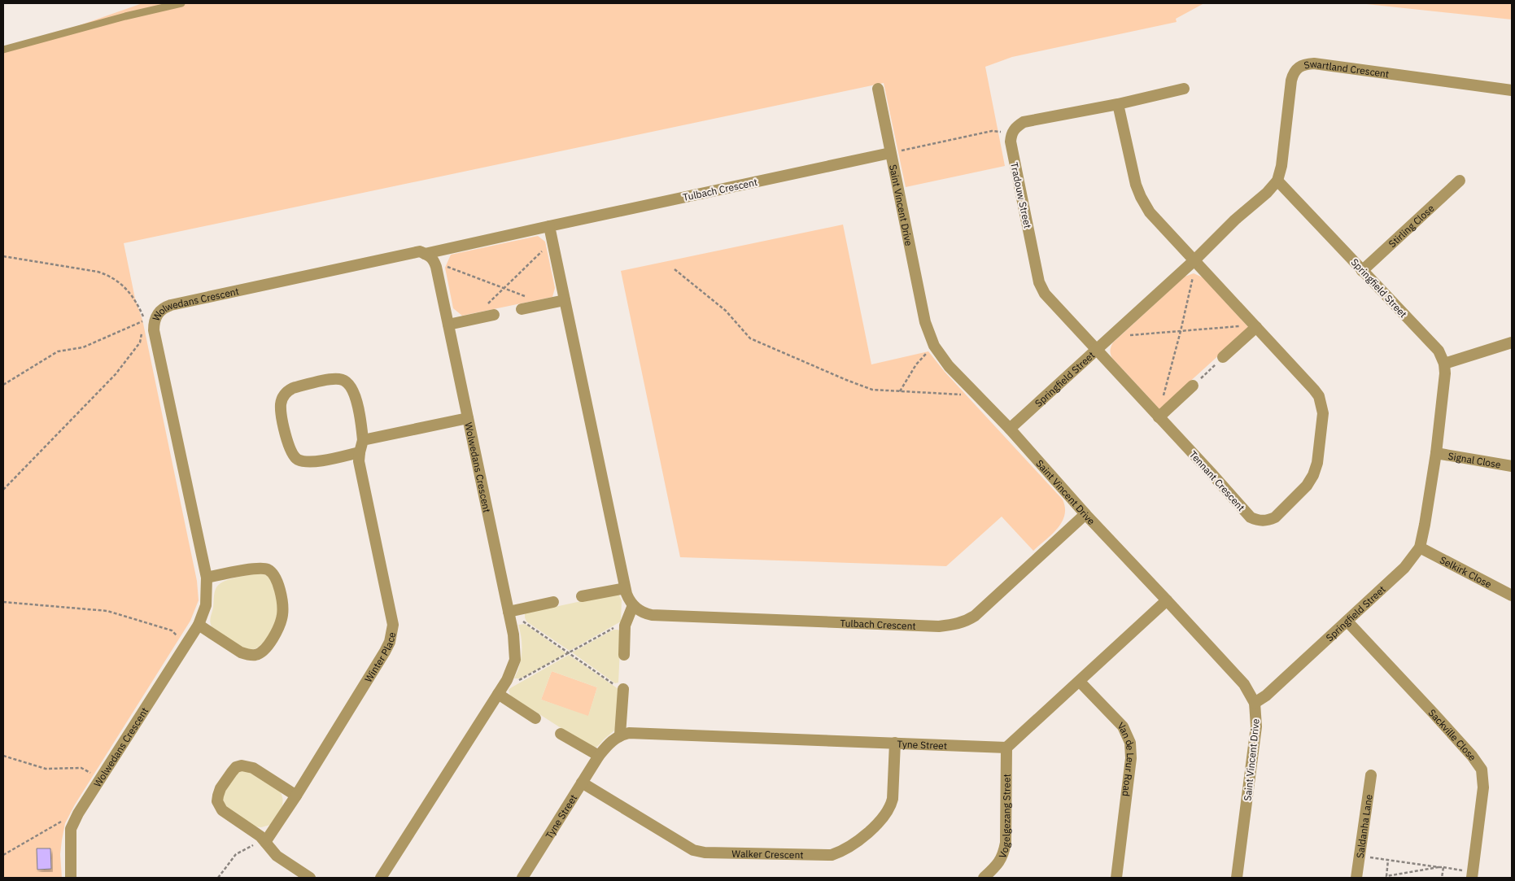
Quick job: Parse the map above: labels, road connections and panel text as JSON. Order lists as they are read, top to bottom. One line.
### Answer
{"streets":{"street":["Swartland Crescent","Tulbach Crescent","Tradouw Street","Saint Vincent Drive","Stirling Close","Springfield Street","Wolwedans Crescent","Signal Close","Tennant Crescent","Selkirk Close","Winter Place","Sackville Close","Tyne Street","Van de Leur Road","Vogelgezang Street","Saldanha Lane","Walker Crescent"]},"crossings":[["Swartland Crescent","Springfield Street"],["Tulbach Crescent","Saint Vincent Drive"],["Tulbach Crescent","Wolwedans Crescent"],["Tradouw Street","Springfield Street"],["Tradouw Street","Tennant Crescent"],["Saint Vincent Drive","Springfield Street"],["Stirling Close","Springfield Street"],["Springfield Street","Signal Close"],["Springfield Street","Tennant Crescent"],["Springfield Street","Selkirk Close"],["Springfield Street","Sackville Close"],["Tyne Street","Vogelgezang Street"],["Tyne Street","Walker Crescent"]]}
